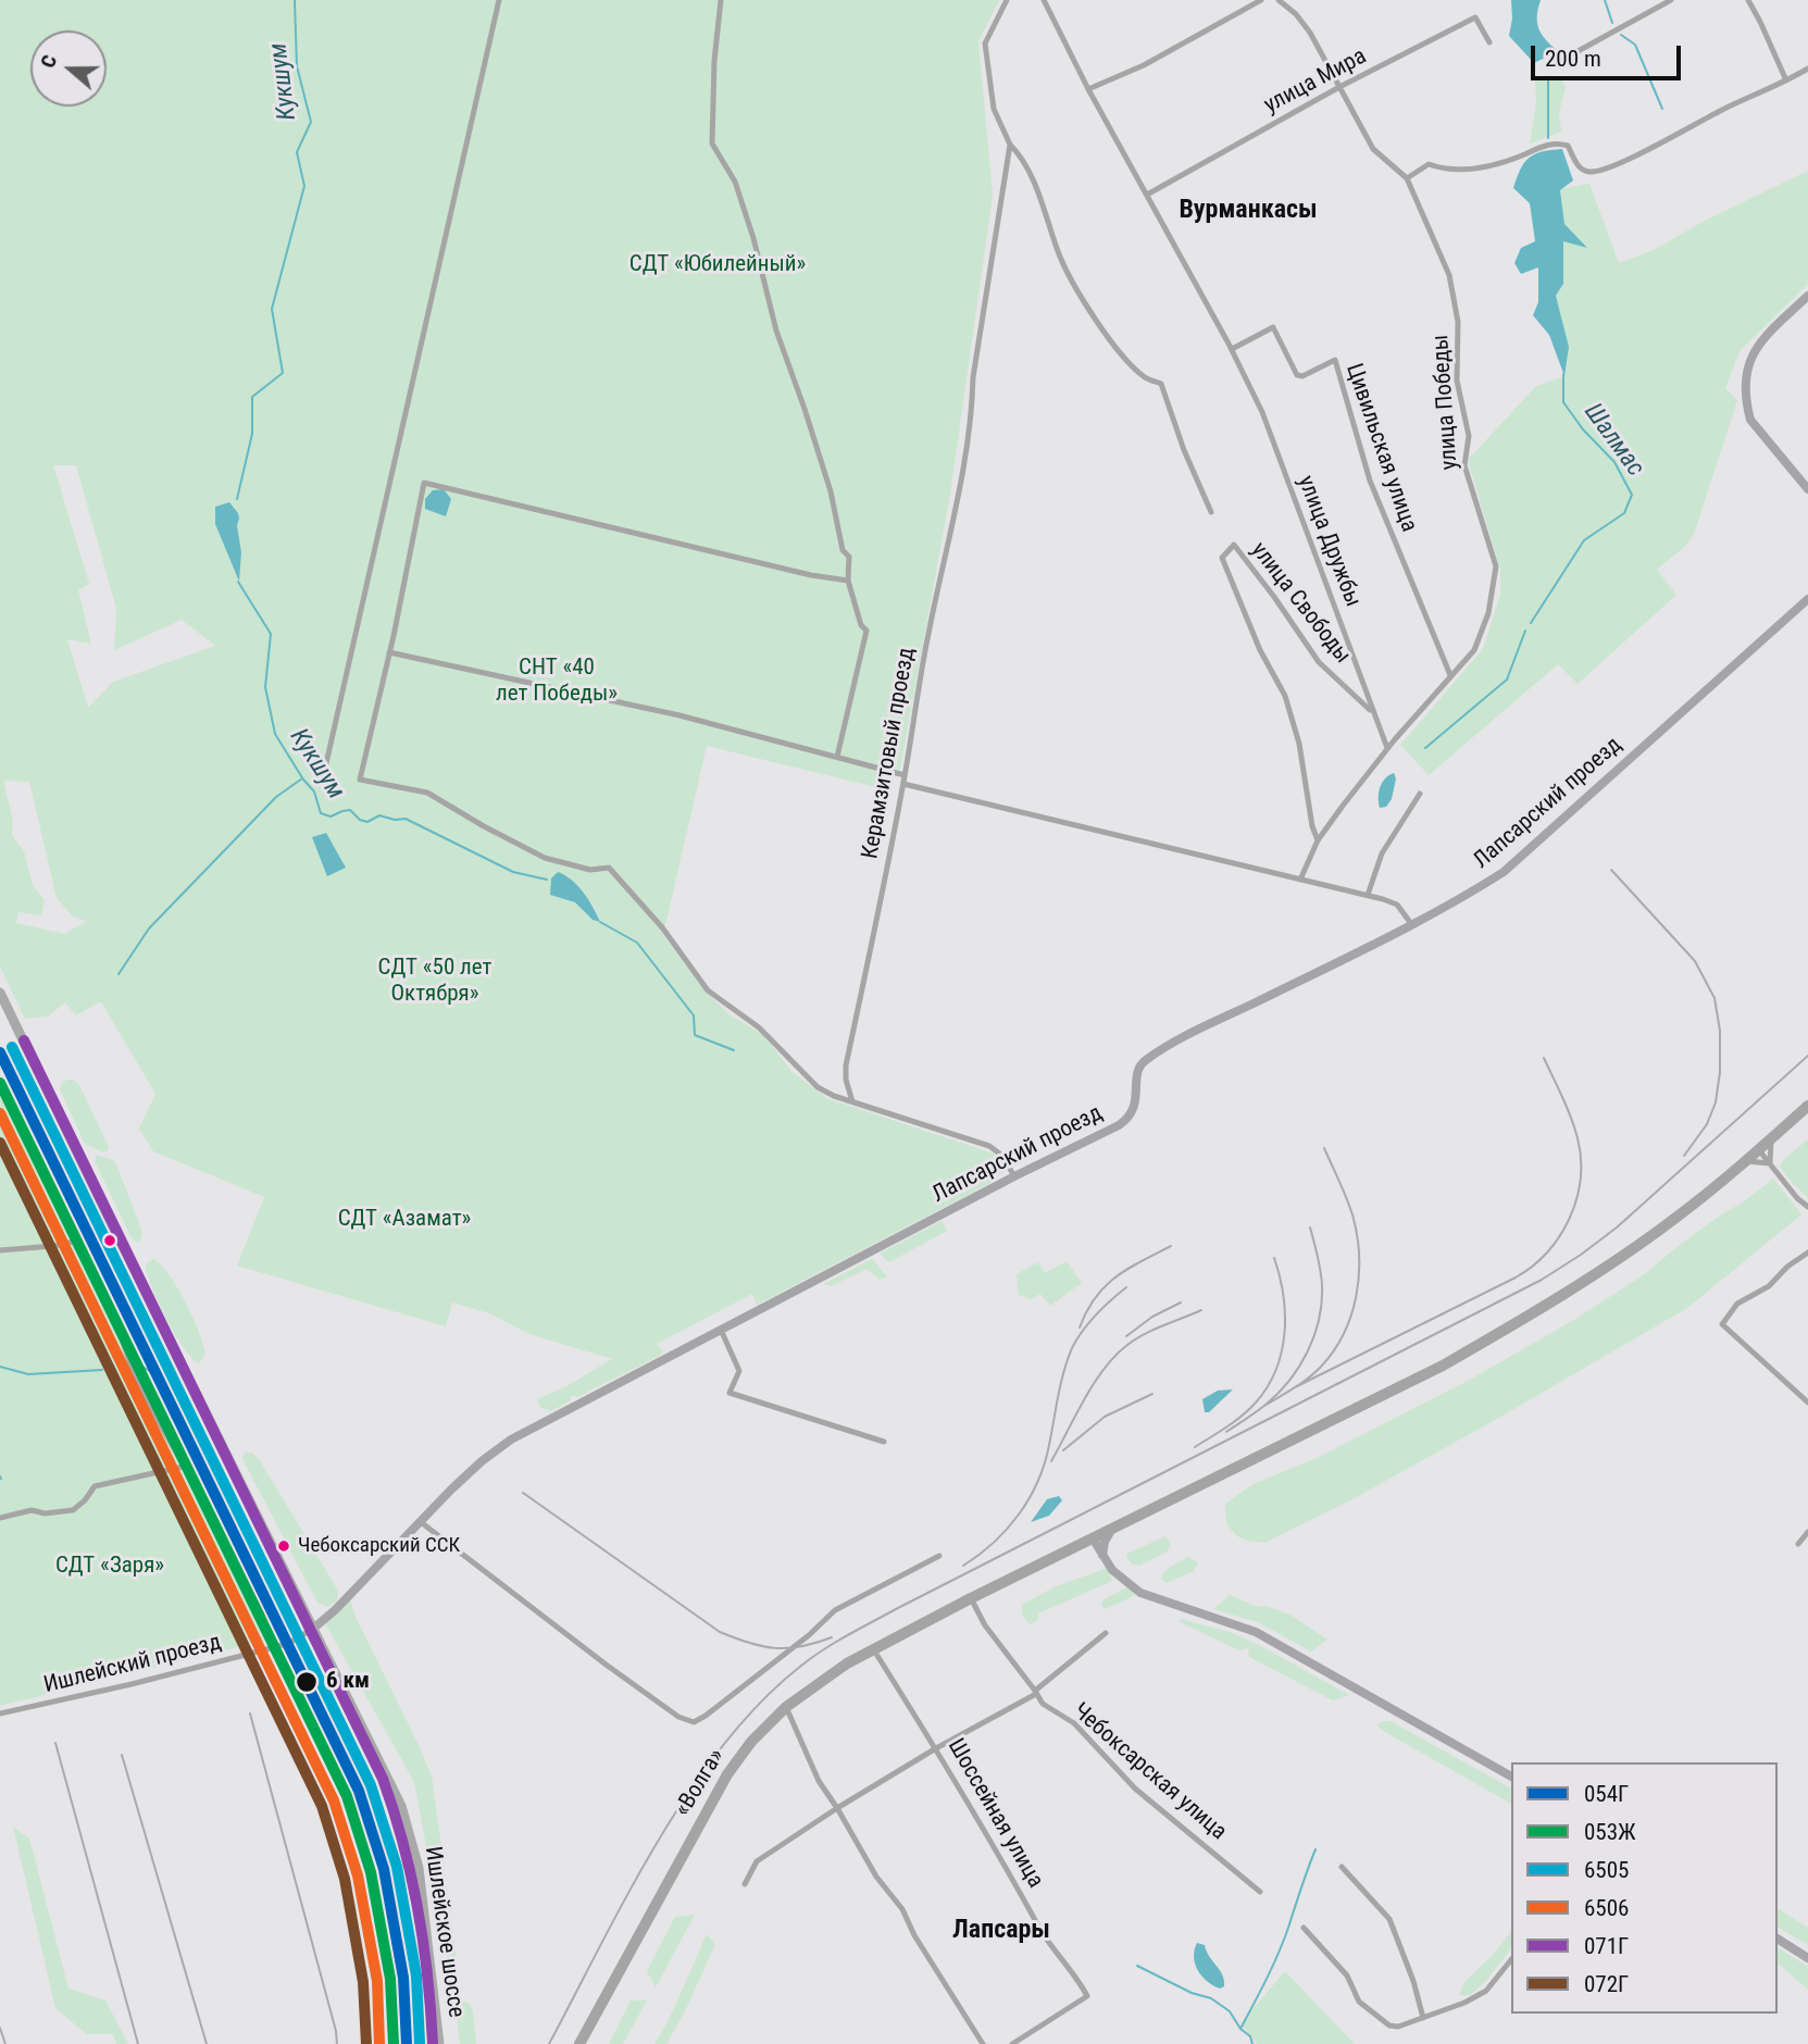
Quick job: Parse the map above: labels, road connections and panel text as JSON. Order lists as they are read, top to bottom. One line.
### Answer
{"streets":{"highway":["«Волга»"],"main road":["Ишлейское шоссе"],"street":["улица Мира","улица Победы","Цивильская улица","улица Дружбы","улица Свободы","Керамзитовый проезд","Лапсарский проезд","Ишлейский проезд","Чебоксарская улица","Шоссейная улица"]},"crossings":[["улица Мира","улица Победы"],["улица Мира","улица Дружбы"],["улица Победы","Цивильская улица"],["улица Победы","улица Дружбы"],["улица Победы","улица Свободы"],["Цивильская улица","улица Дружбы"],["улица Дружбы","улица Свободы"],["Лапсарский проезд","Ишлейский проезд"],["Лапсарский проезд","Ишлейское шоссе"],["Ишлейский проезд","Ишлейское шоссе"],["Чебоксарская улица","«Волга»"],["«Волга»","Шоссейная улица"]],"districts":["Вурманкасы","Лапсары"],"water":["Кукшум","Шалмас"],"parks":["СДТ «Юбилейный»","СНТ «40 лет Победы»","СДТ «50 лет Октября»","СДТ «Азамат»","СДТ «Заря»"],"places":["Чебоксарский ССК","6 км"],"lines":["transit line 071Г","transit line 6505","transit line 054Г","transit line 053Ж","transit line 6506","transit line 072Г"],"legend":["054Г","053Ж","6505","6506","071Г","072Г"],"scale_bar":"200 m","north":"left"}
